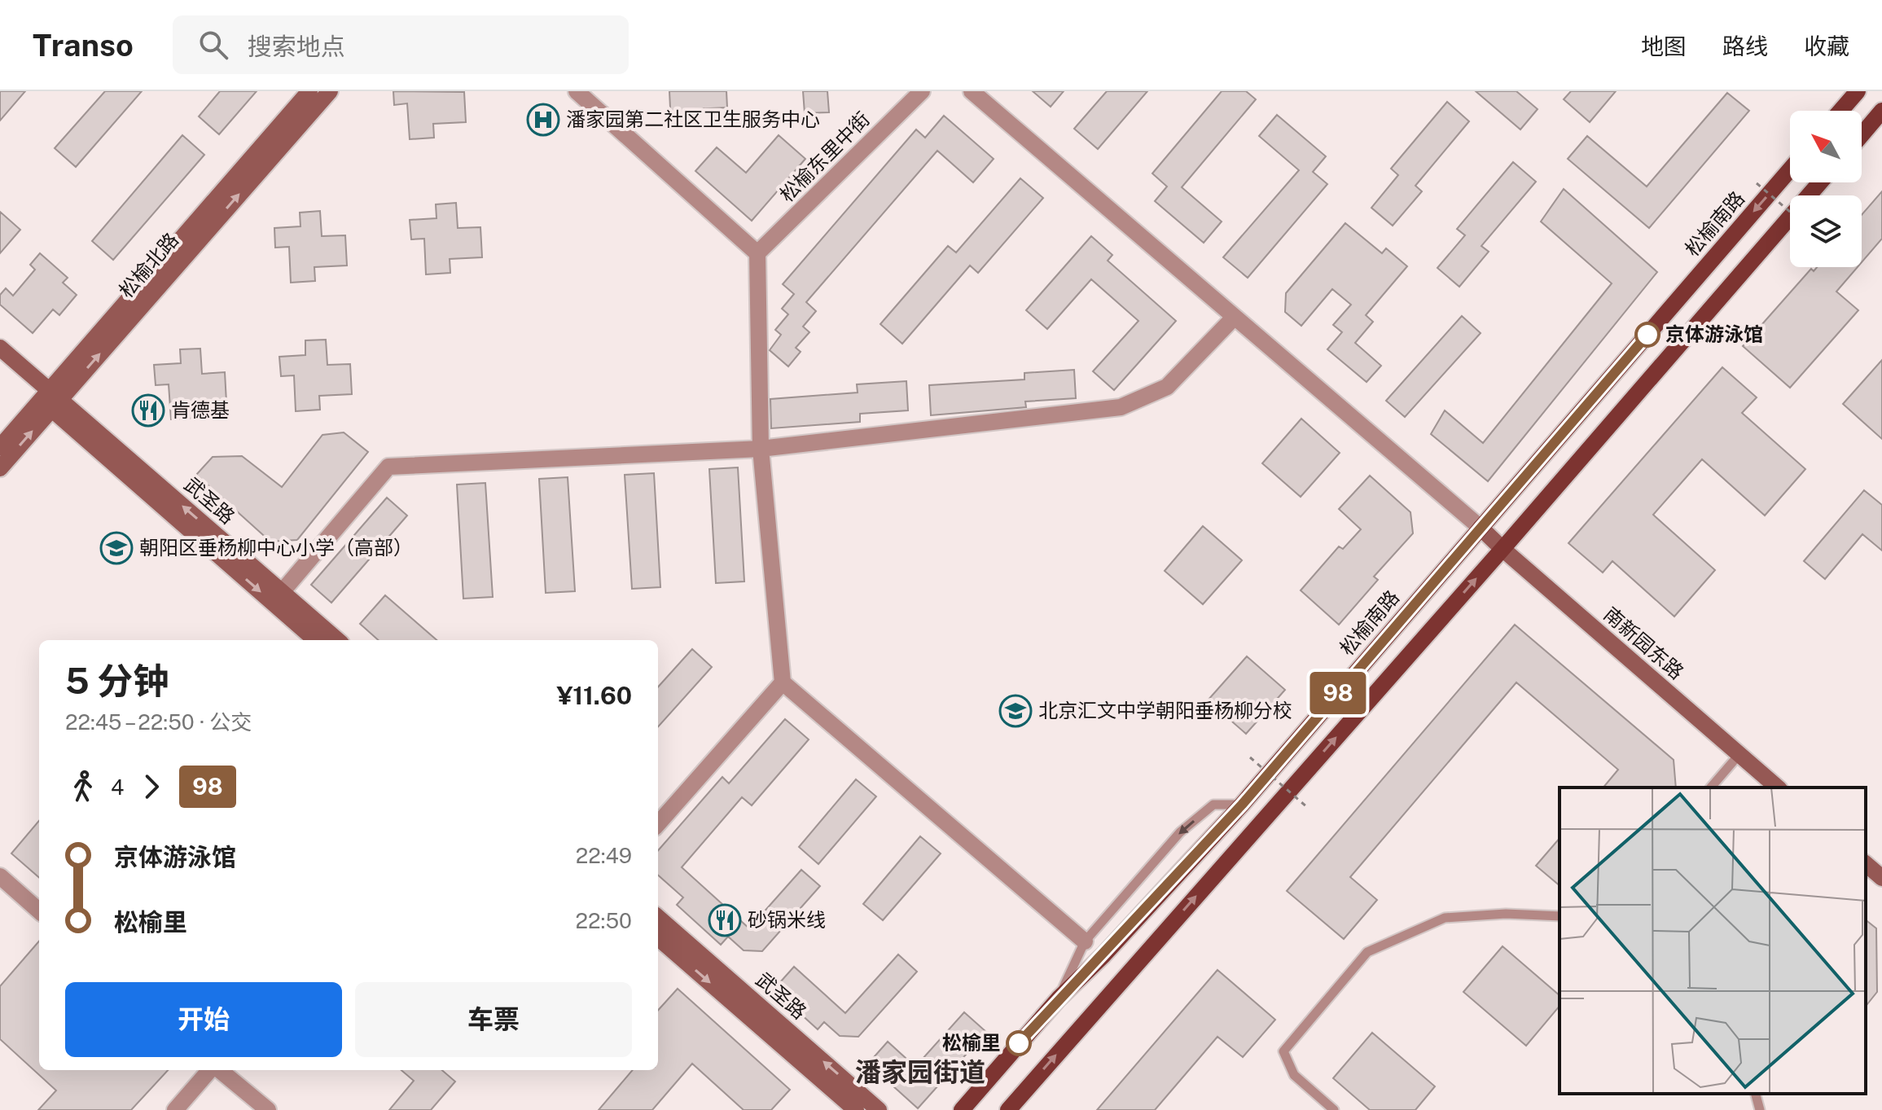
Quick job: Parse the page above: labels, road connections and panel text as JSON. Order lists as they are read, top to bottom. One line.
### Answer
{"streets":{"main road":["松榆南路"],"street":["松榆东里中街","松榆北路","武圣路","南新园东路"]},"crossings":[["松榆南路","南新园东路"],["松榆北路","武圣路"]],"districts":["潘家园街道"],"places":{"hospital":["潘家园第二社区卫生服务中心"],"other":["京体游泳馆","松榆里"],"restaurant":["肯德基","砂锅米线"],"school or university":["朝阳区垂杨柳中心小学（高部）","北京汇文中学朝阳垂杨柳分校"]},"lines":["bus line 98"],"north":"top left","page":{"header":"Transo","search":"搜索地点","nav":["地图","路线","收藏"],"on_map":"98","heading":["5 分钟","22:45 – 22:50 · 公交","¥11.60"],"legs":["4","98"],"list":[{"name":"京体游泳馆","value":"22:49"},{"name":"松榆里","value":"22:50"}],"buttons":["开始","车票"]}}
